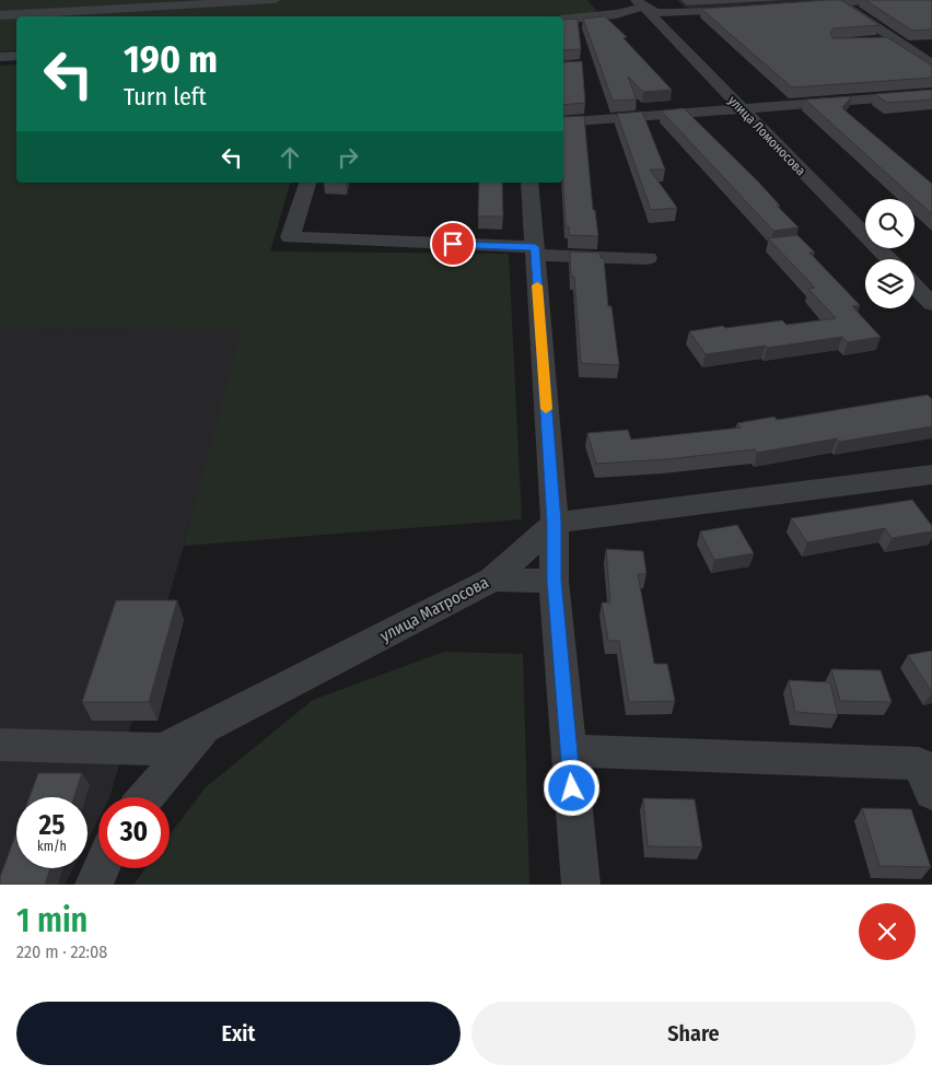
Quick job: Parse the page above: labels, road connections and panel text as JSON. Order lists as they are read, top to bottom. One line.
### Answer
{"streets":{"street":["улица Ломоносова","улица Матросова"]},"page":{"turn":["190 m","Turn left"],"speed":"25 km/h","limit":"30","heading":["1 min","220 m · 22:08"],"buttons":["Exit","Share"]}}
